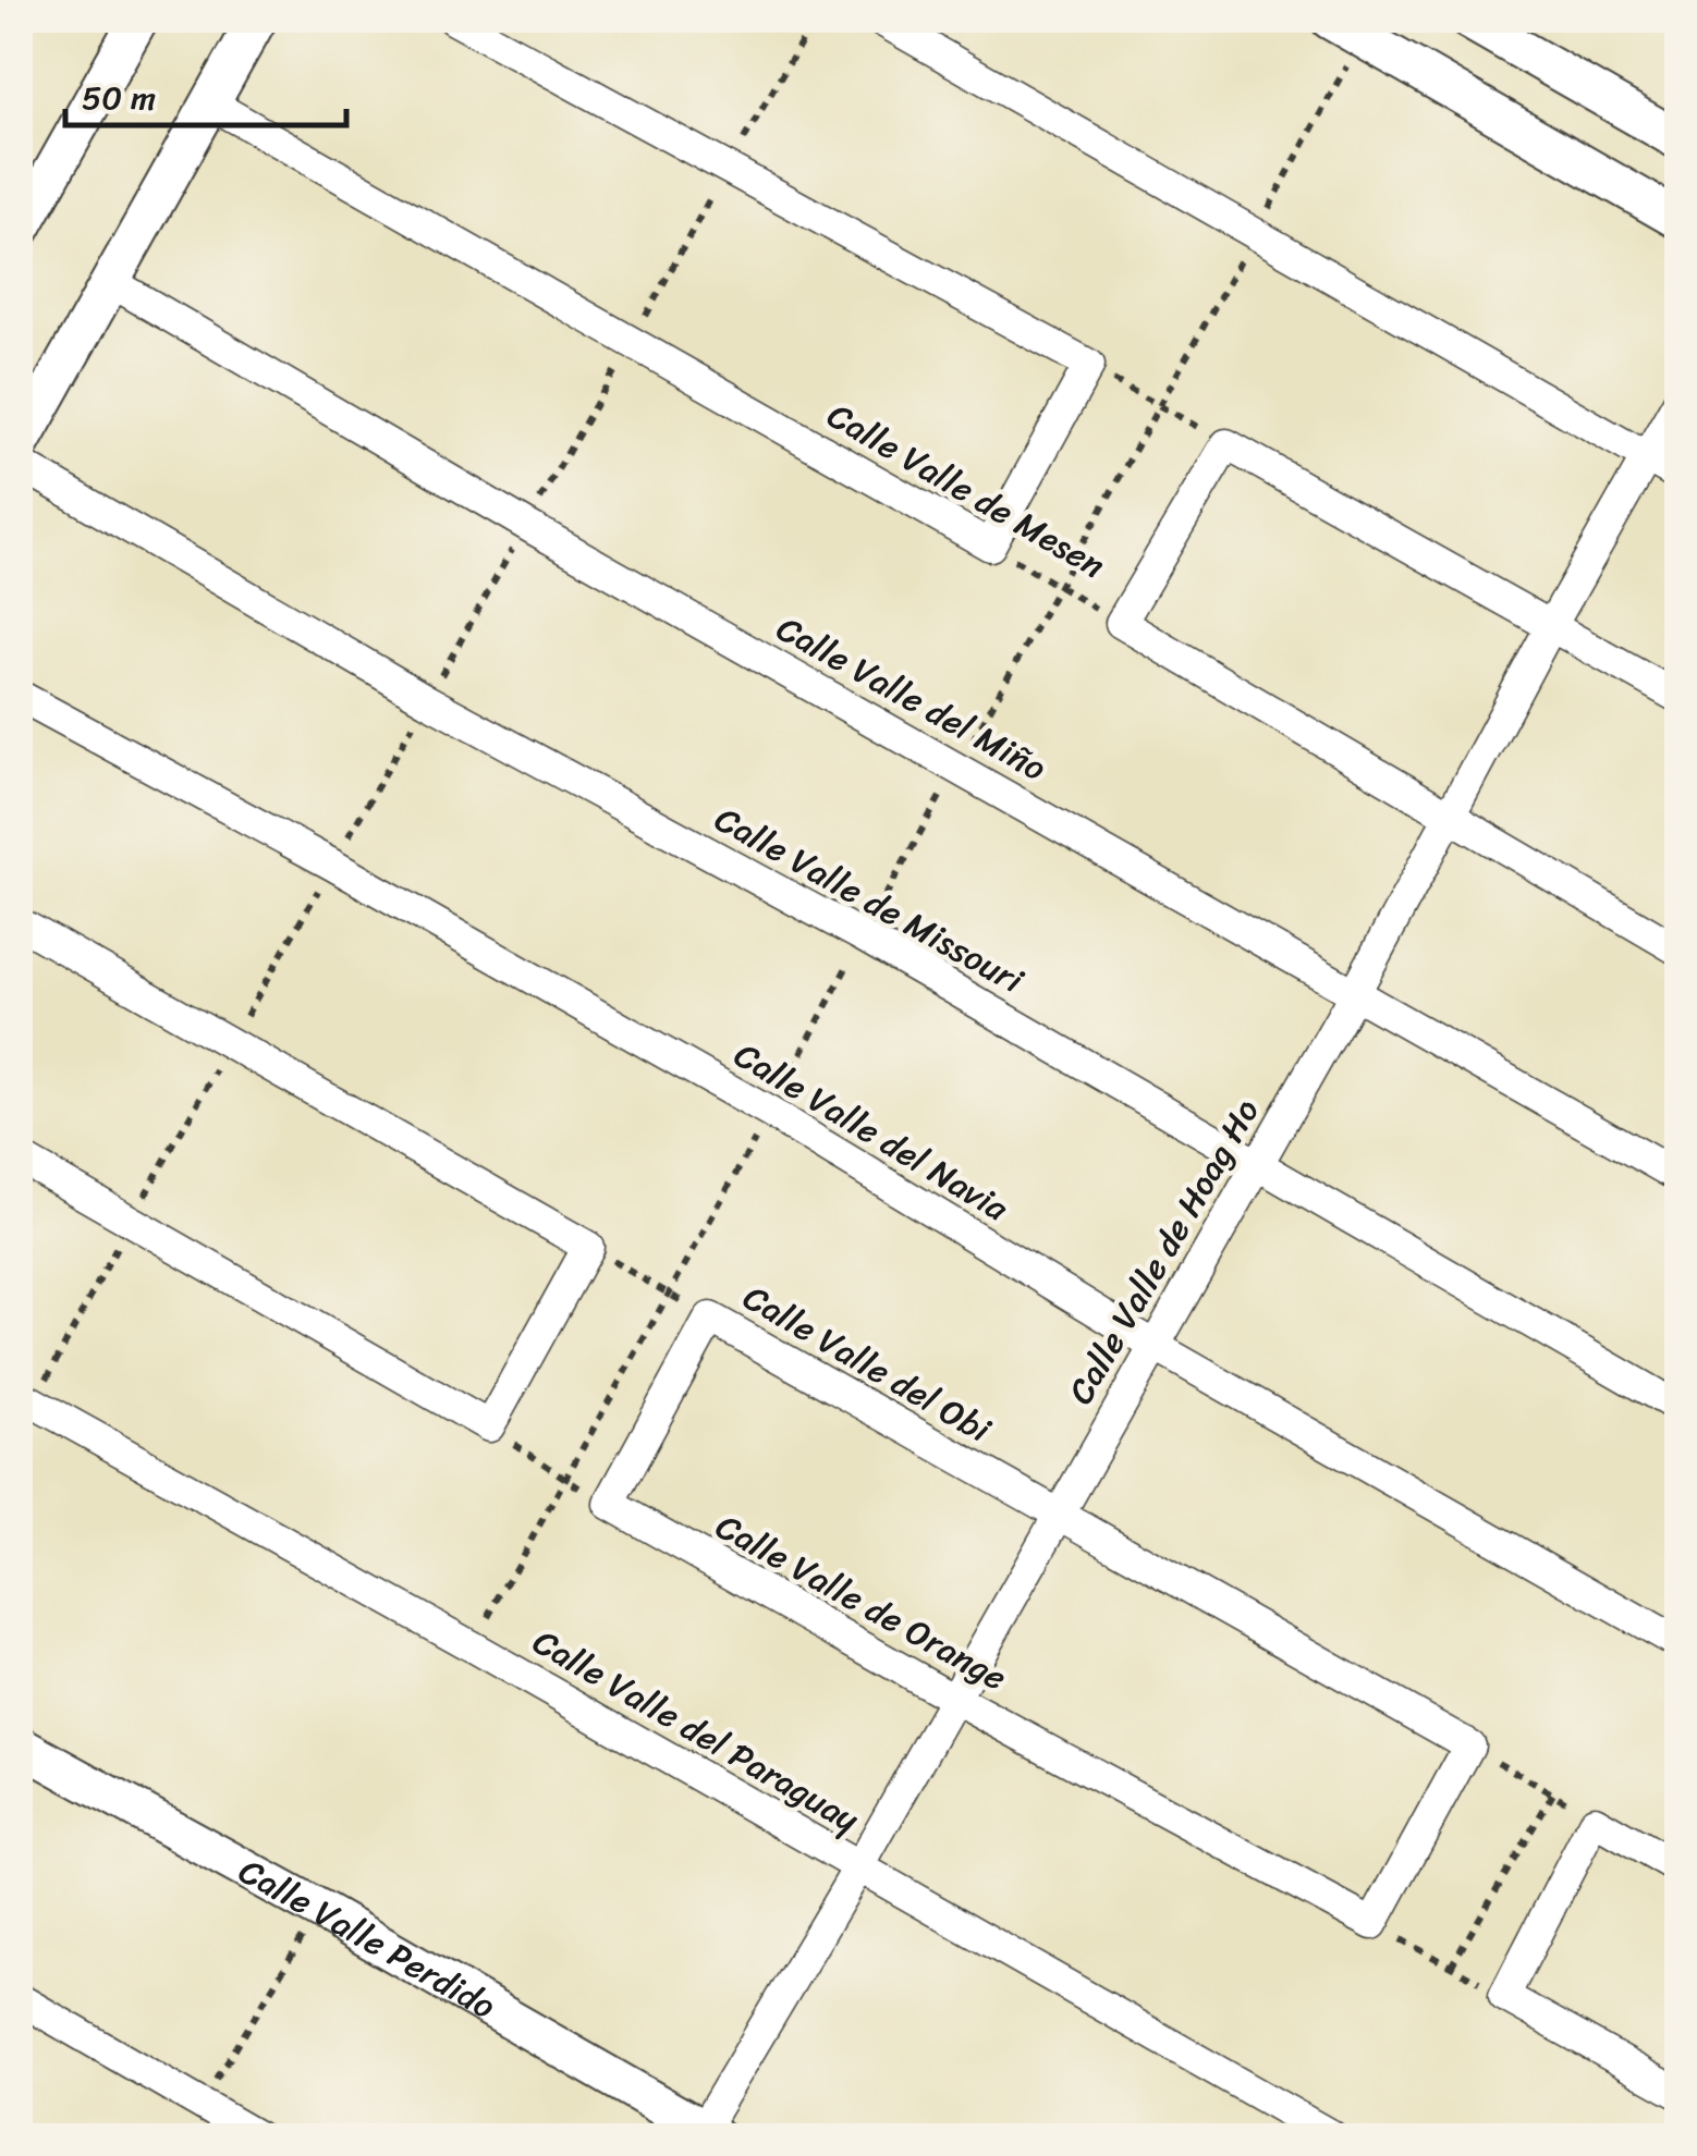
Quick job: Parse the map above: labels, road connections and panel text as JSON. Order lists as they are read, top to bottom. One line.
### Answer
{"streets":{"street":["Calle Valle de Mesen","Calle Valle del Miño","Calle Valle de Missouri","Calle Valle del Navia","Calle Valle de Hoag Ho","Calle Valle del Obi","Calle Valle de Orange","Calle Valle del Paraguay","Calle Valle Perdido"]},"crossings":[["Calle Valle de Mesen","Calle Valle de Hoag Ho"],["Calle Valle del Miño","Calle Valle de Hoag Ho"],["Calle Valle de Missouri","Calle Valle de Hoag Ho"],["Calle Valle del Navia","Calle Valle de Hoag Ho"],["Calle Valle de Hoag Ho","Calle Valle del Obi"],["Calle Valle de Hoag Ho","Calle Valle de Orange"],["Calle Valle de Hoag Ho","Calle Valle del Paraguay"],["Calle Valle de Hoag Ho","Calle Valle Perdido"]],"scale_bar":"50 m"}
